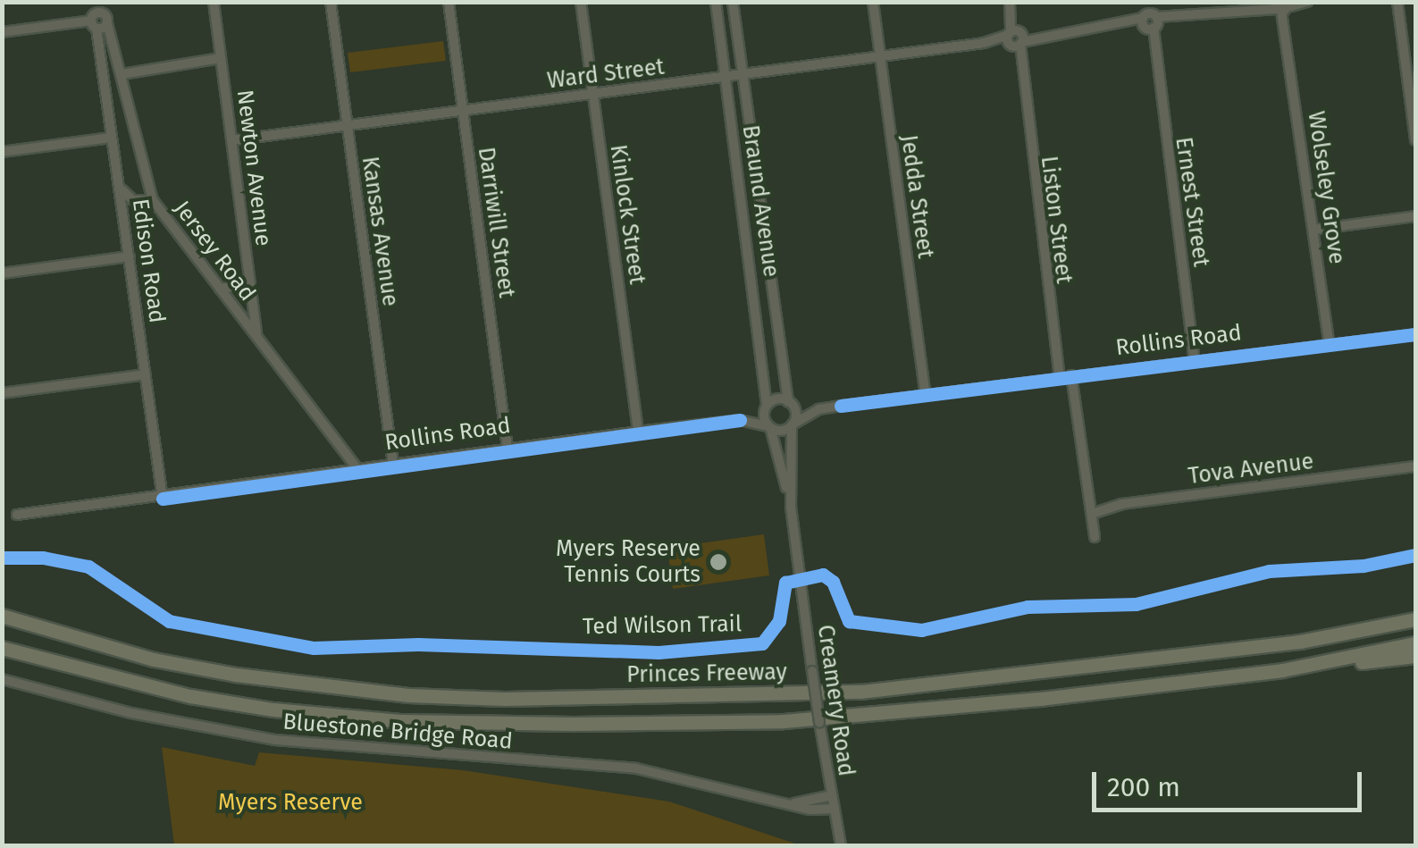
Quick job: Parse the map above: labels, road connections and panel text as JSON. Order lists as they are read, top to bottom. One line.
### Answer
{"streets":{"highway":["Princes Freeway"],"street":["Ward Street","Newton Avenue","Wolseley Grove","Jedda Street","Braund Avenue","Ernest Street","Kinlock Street","Liston Street","Darriwill Street","Kansas Avenue","Jersey Road","Edison Road","Rollins Road","Tova Avenue","Creamery Road","Bluestone Bridge Road"],"cycle path":["Ted Wilson Trail"]},"crossings":[["Ward Street","Newton Avenue"],["Ward Street","Wolseley Grove"],["Ward Street","Jedda Street"],["Ward Street","Braund Avenue"],["Ward Street","Ernest Street"],["Ward Street","Kinlock Street"],["Ward Street","Liston Street"],["Ward Street","Darriwill Street"],["Ward Street","Kansas Avenue"],["Newton Avenue","Jersey Road"],["Wolseley Grove","Rollins Road"],["Jedda Street","Rollins Road"],["Braund Avenue","Rollins Road"],["Braund Avenue","Creamery Road"],["Ernest Street","Rollins Road"],["Kinlock Street","Rollins Road"],["Liston Street","Rollins Road"],["Darriwill Street","Rollins Road"],["Kansas Avenue","Rollins Road"],["Jersey Road","Edison Road"],["Jersey Road","Rollins Road"],["Edison Road","Rollins Road"],["Rollins Road","Creamery Road"],["Creamery Road","Bluestone Bridge Road"]],"parks":["Myers Reserve"],"places":["Myers Reserve Tennis Courts"],"scale_bar":"200 m"}
